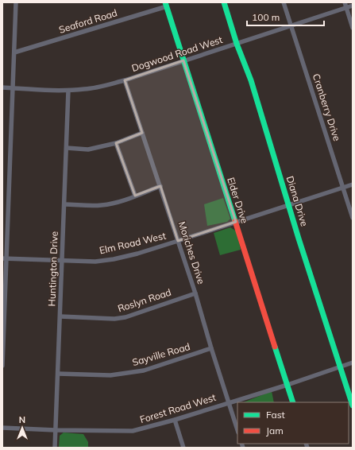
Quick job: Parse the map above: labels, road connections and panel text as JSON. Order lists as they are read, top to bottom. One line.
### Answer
{"streets":{"street":["Seaford Road","Dogwood Road West","Cranberry Drive","Elder Drive","Diana Drive","Elm Road West","Moriches Drive","Huntington Drive","Roslyn Road","Sayville Road","Forest Road West"]},"crossings":[["Seaford Road","Elder Drive"],["Dogwood Road West","Cranberry Drive"],["Dogwood Road West","Elder Drive"],["Dogwood Road West","Diana Drive"],["Dogwood Road West","Moriches Drive"],["Dogwood Road West","Huntington Drive"],["Cranberry Drive","Elm Road West"],["Elder Drive","Elm Road West"],["Elder Drive","Forest Road West"],["Diana Drive","Elm Road West"],["Diana Drive","Forest Road West"],["Elm Road West","Moriches Drive"],["Elm Road West","Huntington Drive"],["Moriches Drive","Roslyn Road"],["Moriches Drive","Sayville Road"],["Moriches Drive","Forest Road West"],["Huntington Drive","Roslyn Road"],["Huntington Drive","Sayville Road"],["Huntington Drive","Forest Road West"]],"legend":["Fast","Jam"],"scale_bar":"100 m","north":"top"}
